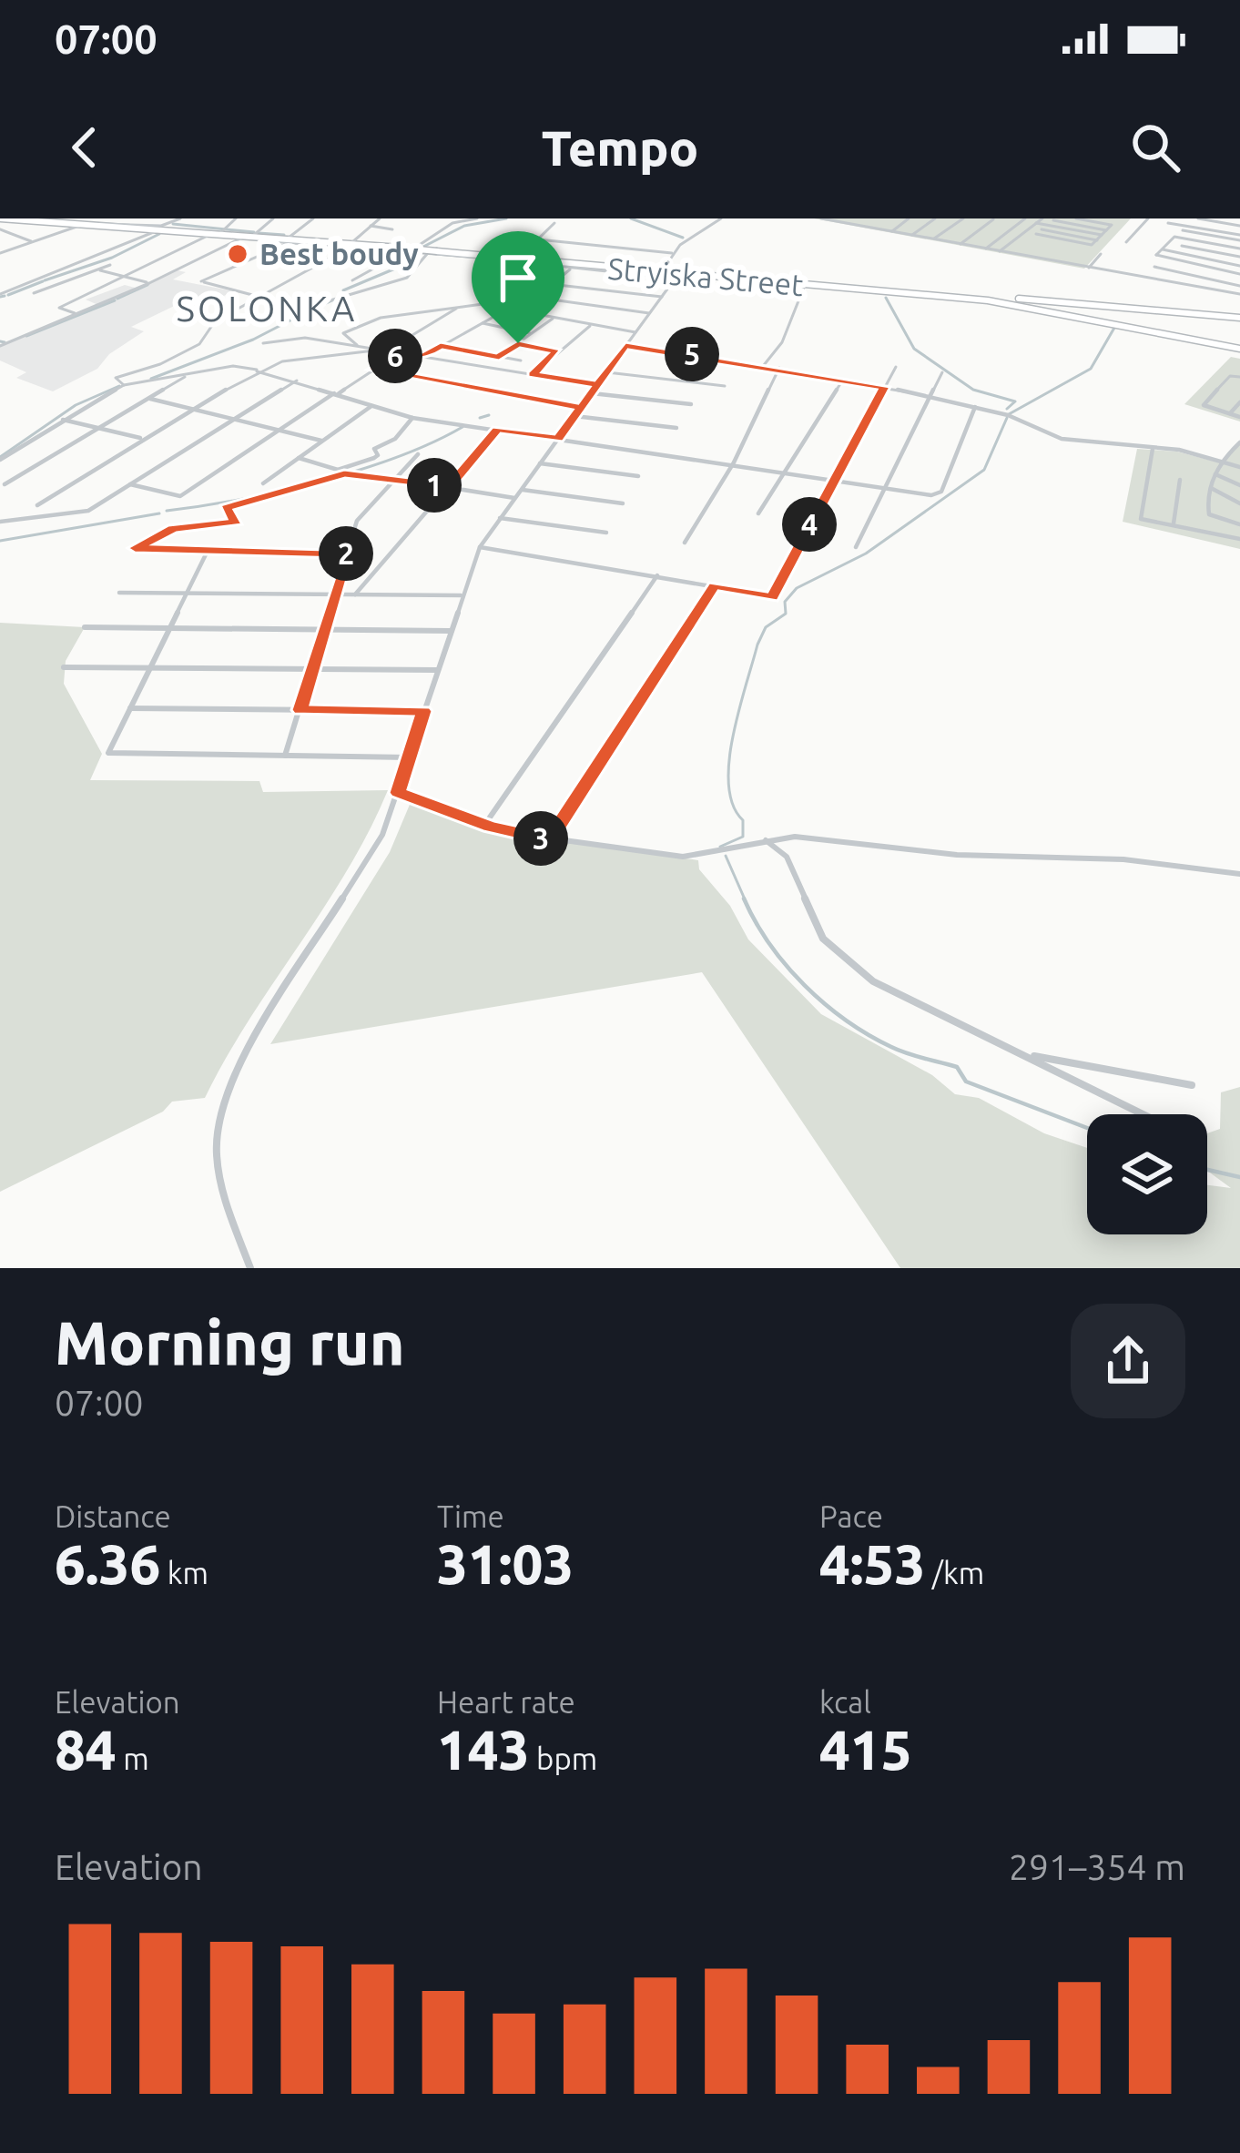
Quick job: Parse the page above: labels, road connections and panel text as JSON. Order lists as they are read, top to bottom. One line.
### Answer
{"streets":{"highway":["Stryiska Street"]},"districts":["SOLONKA"],"places":["Best boudy"],"page":{"status":"07:00","header":"Tempo","pins":["5","6","1","4","2","3"],"heading":["Morning run","07:00"],"stats":[["Distance","6.36 km"],["Time","31:03"],["Pace","4:53 /km"],["Elevation","84 m"],["Heart rate","143 bpm"],["kcal","415"]],"chart":["Elevation","291–354 m"]}}
